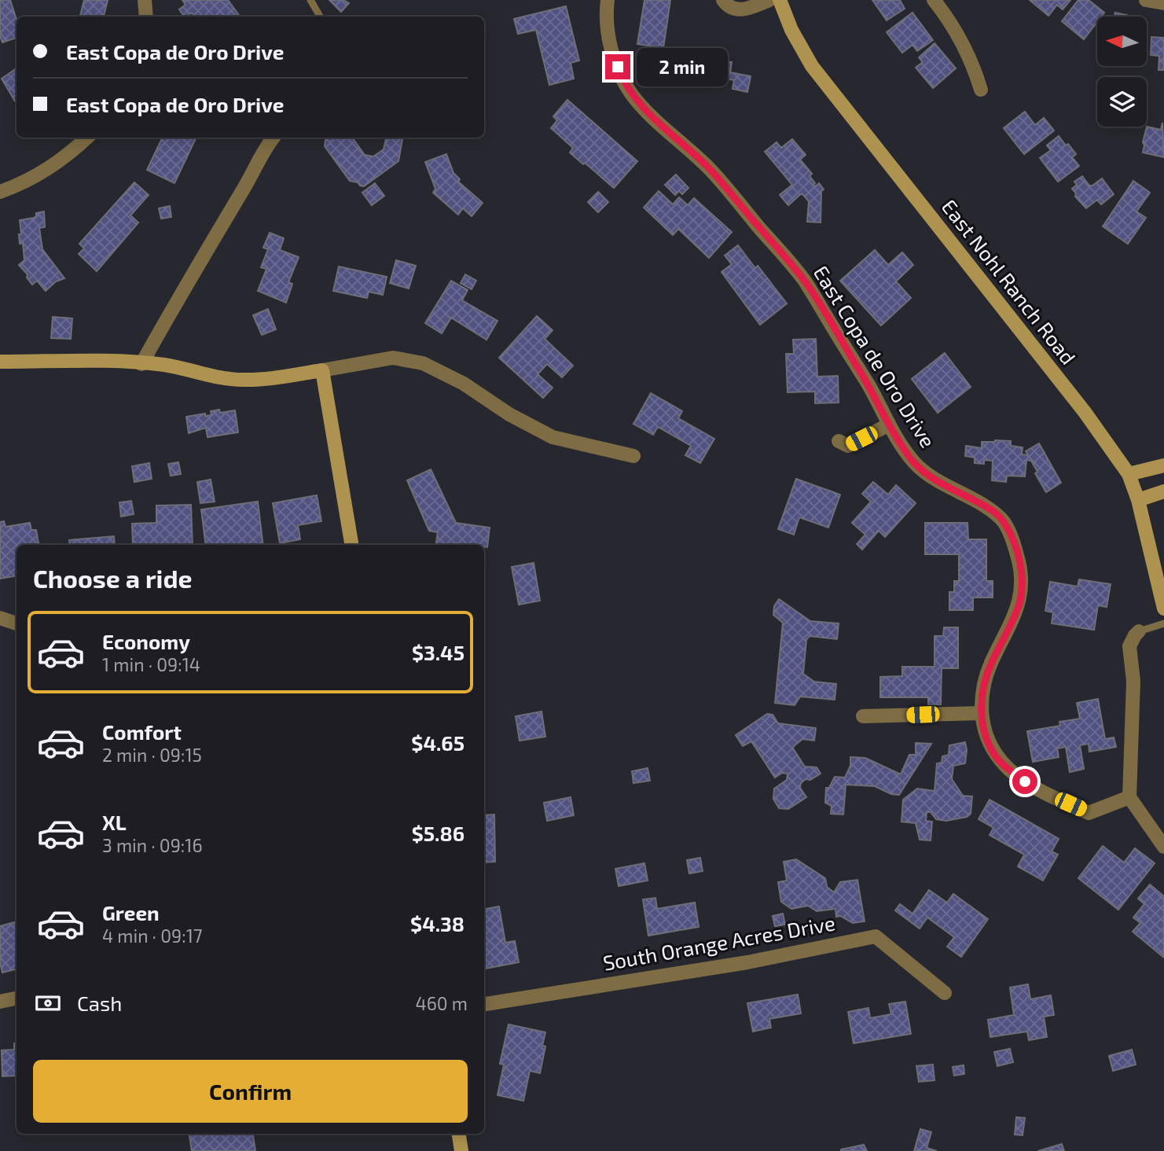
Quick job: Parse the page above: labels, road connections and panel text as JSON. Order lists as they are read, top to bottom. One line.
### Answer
{"streets":{"main road":["East Nohl Ranch Road"],"street":["East Copa de Oro Drive","South Orange Acres Drive"]},"north":"left","page":{"banner":["East Copa de Oro Drive","East Copa de Oro Drive"],"bubble":"2 min","heading":"Choose a ride","list":[{"name":"Economy","note":"1 min · 09:14","value":"$3.45"},{"name":"Comfort","note":"2 min · 09:15","value":"$4.65"},{"name":"XL","note":"3 min · 09:16","value":"$5.86"},{"name":"Green","note":"4 min · 09:17","value":"$4.38"}],"pay":["Cash","460 m"],"buttons":"Confirm"}}
